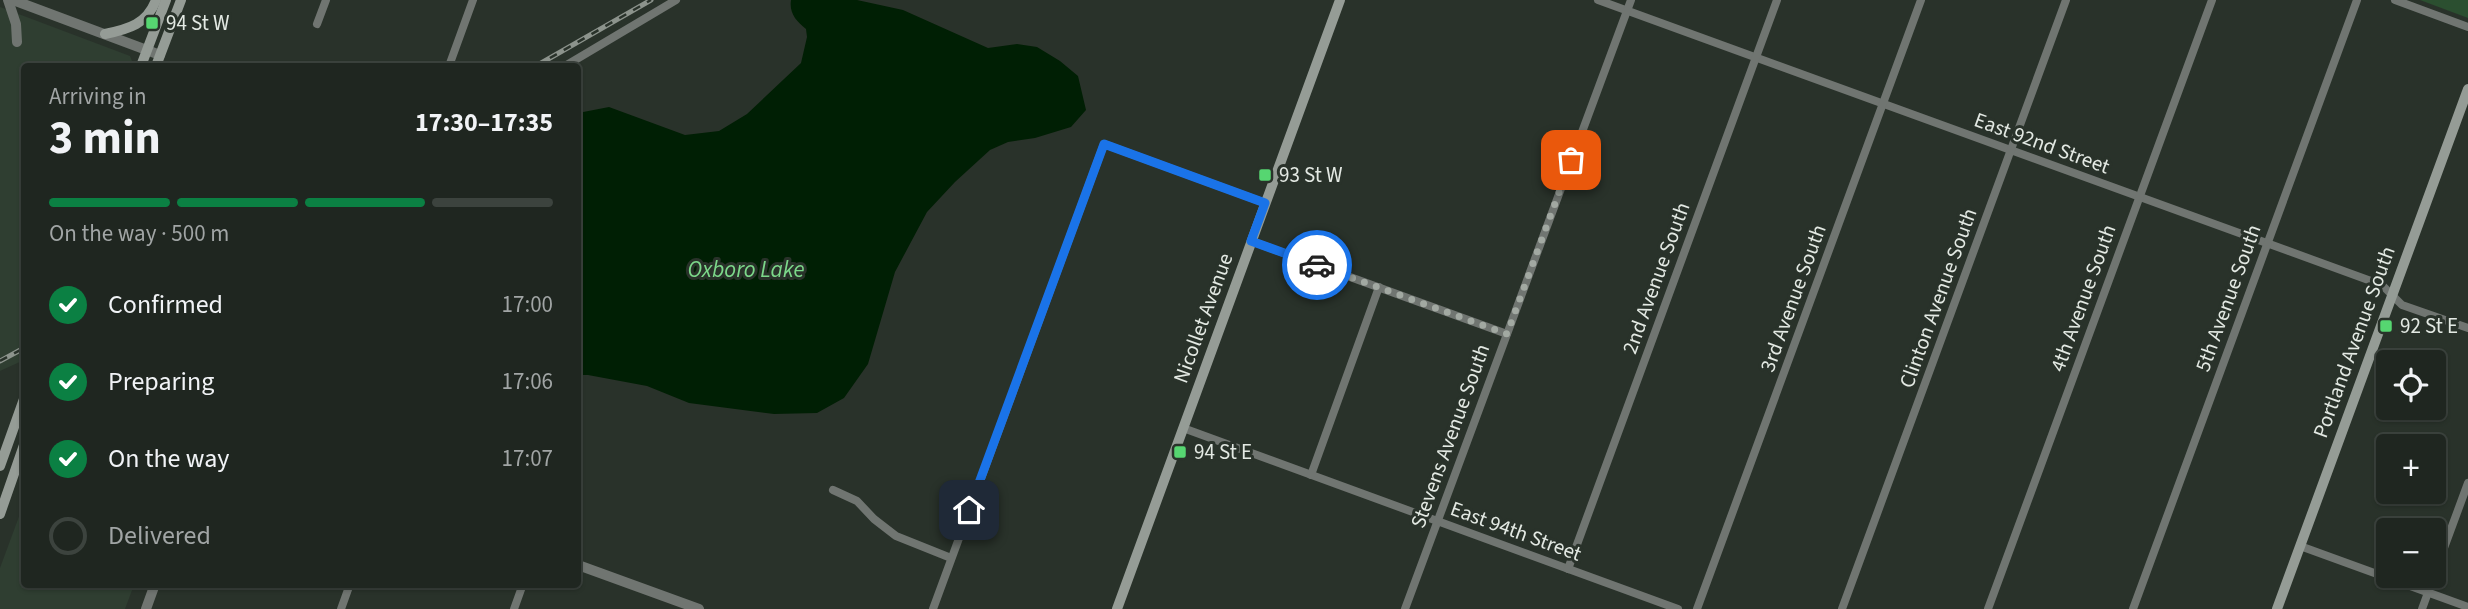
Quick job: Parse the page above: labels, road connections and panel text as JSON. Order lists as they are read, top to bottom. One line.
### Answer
{"streets":{"main road":["Nicollet Avenue","Portland Avenue South"],"street":["East 92nd Street","2nd Avenue South","3rd Avenue South","Clinton Avenue South","4th Avenue South","5th Avenue South","Stevens Avenue South","East 94th Street"]},"crossings":[["East 92nd Street","2nd Avenue South"],["East 92nd Street","3rd Avenue South"],["East 92nd Street","Clinton Avenue South"],["East 92nd Street","4th Avenue South"],["East 92nd Street","5th Avenue South"],["East 92nd Street","Portland Avenue South"],["East 92nd Street","Stevens Avenue South"],["2nd Avenue South","East 94th Street"],["Nicollet Avenue","East 94th Street"],["Stevens Avenue South","East 94th Street"]],"water":["Oxboro Lake"],"places":{"transit":["94 St W","93 St W","92 St E","94 St E"]},"page":{"heading":["3 min","Arriving in","17:30–17:35"],"bar":"On the way · 500 m","list":[["Confirmed","17:00"],["Preparing","17:06"],["On the way","17:07"],"Delivered"],"map_buttons":["+","−"]}}
